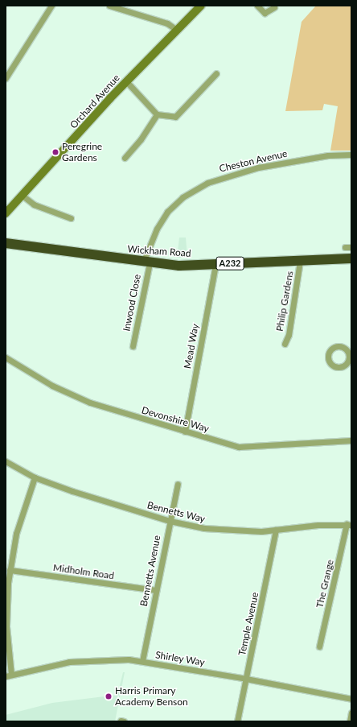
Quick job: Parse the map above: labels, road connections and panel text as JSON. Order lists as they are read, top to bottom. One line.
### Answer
{"streets":{"highway":["Wickham Road","A232"],"street":["Orchard Avenue","Cheston Avenue","Philip Gardens","Inwood Close","Mead Way","Devonshire Way","Bennetts Way","Bennetts Avenue","Midholm Road","The Grange","Temple Avenue","Shirley Way"]},"crossings":[["Cheston Avenue","Wickham Road"],["Cheston Avenue","Inwood Close"],["Wickham Road","Philip Gardens"],["Wickham Road","Inwood Close"],["Wickham Road","Mead Way"],["Mead Way","Devonshire Way"],["Bennetts Way","Bennetts Avenue"],["Bennetts Way","The Grange"],["Bennetts Way","Temple Avenue"],["Bennetts Avenue","Midholm Road"],["Bennetts Avenue","Shirley Way"],["Temple Avenue","Shirley Way"]],"places":["Peregrine Gardens","Harris Primary Academy Benson"]}
